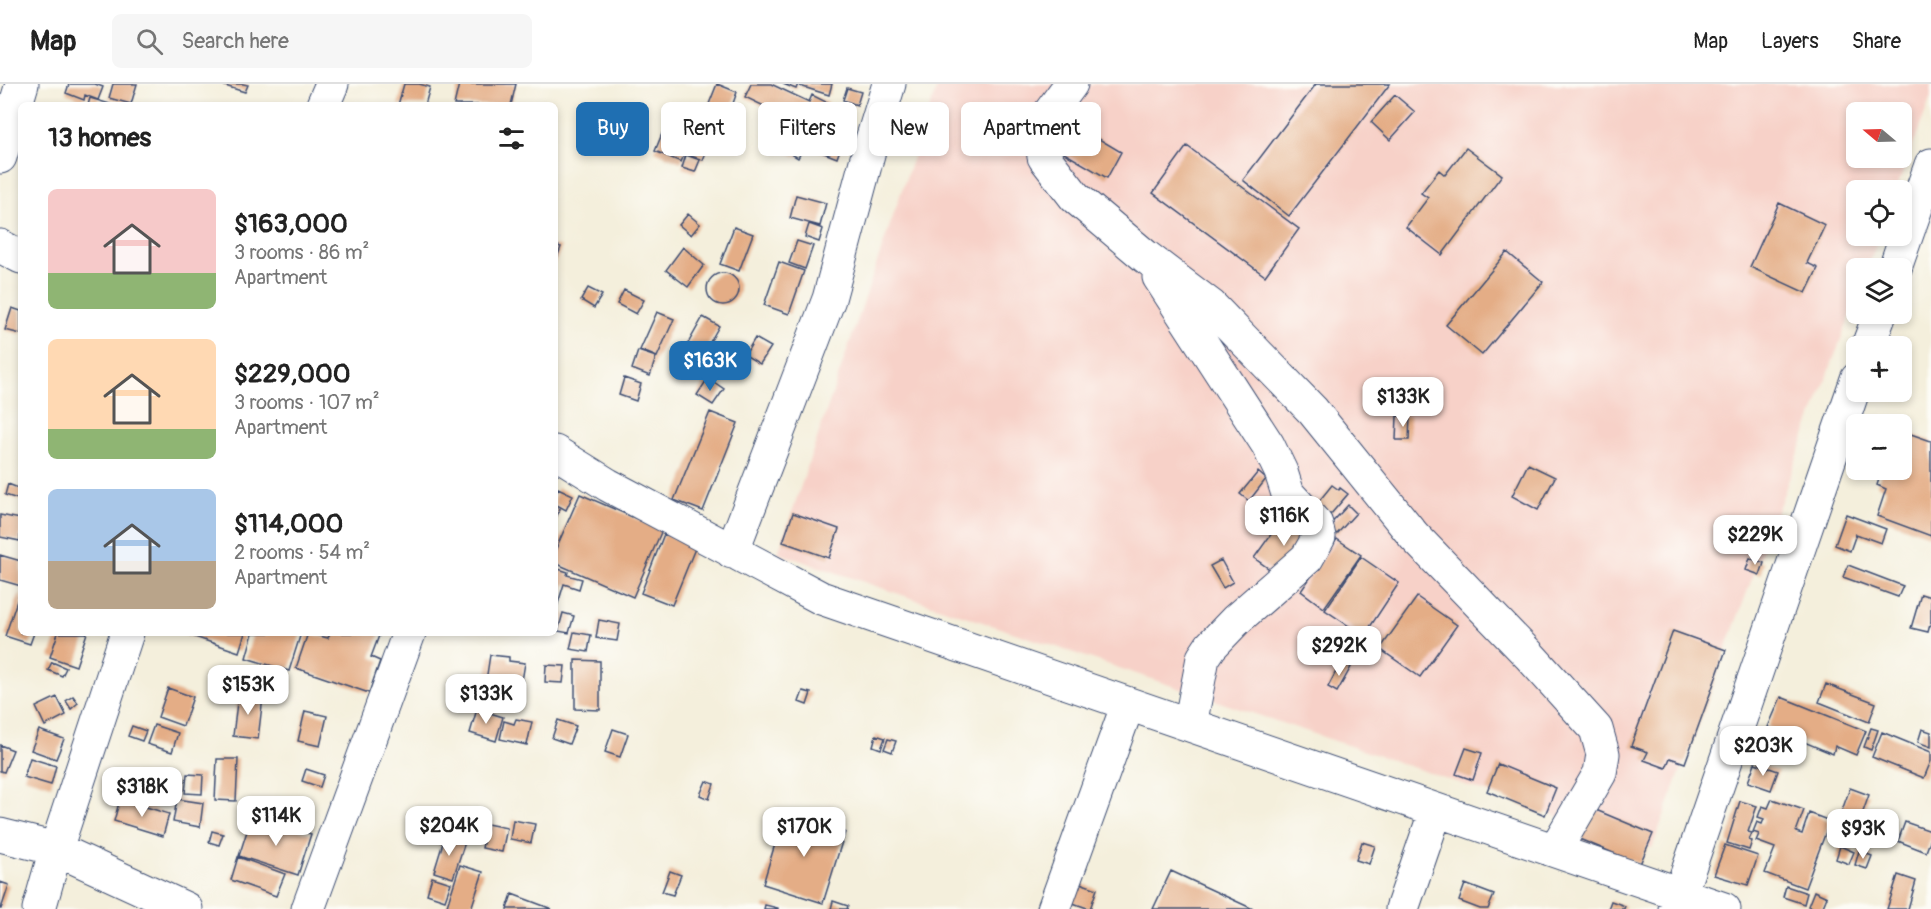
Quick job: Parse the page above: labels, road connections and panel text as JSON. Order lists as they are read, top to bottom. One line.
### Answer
{"north":"left","page":{"header":"Map","search":"Search here","nav":["Map","Layers","Share"],"map_buttons":["+","−"],"chip":["Buy","Rent","Filters","New","Apartment"],"heading":"13 homes","list":[{"name":"$163,000","note":"3 rooms · 86 m² · Apartment"},{"name":"$229,000","note":"3 rooms · 107 m² · Apartment"},{"name":"$114,000","note":"2 rooms · 54 m² · Apartment"}],"price":["$163K","$133K","$116K","$229K","$292K","$153K","$133K","$203K","$318K","$114K","$204K","$170K","$93K"]}}
